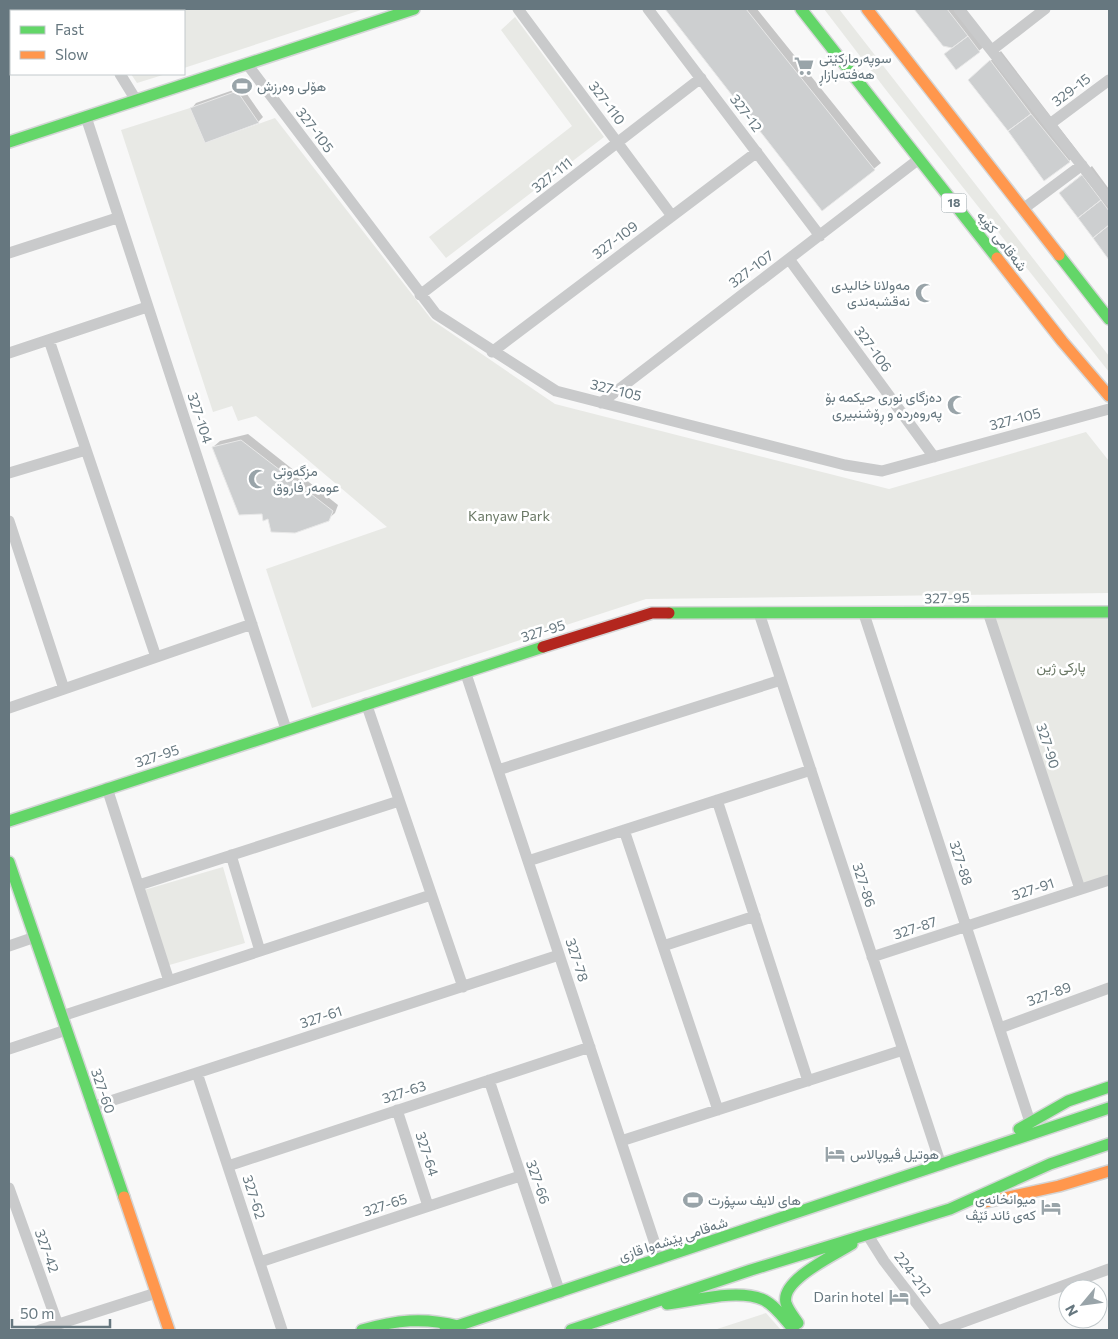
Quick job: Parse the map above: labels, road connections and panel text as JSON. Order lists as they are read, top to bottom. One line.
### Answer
{"streets":{"main road":["18","شەقامی کۆیە","327-95","327-60","شەقامی پێشەوا قازی"],"street":["329-15","327-110","327-12","327-105","327-111","327-109","327-107","327-106","327-104","327-90","327-88","327-86","327-91","327-87","327-78","327-89","327-61","327-63","327-64","327-66","327-62","327-65","327-42","224-212"]},"crossings":[["327-110","327-111"],["327-110","327-109"],["327-12","327-111"],["327-12","327-109"],["327-12","327-107"],["327-105","327-111"],["327-105","327-109"],["327-105","327-107"],["327-105","327-106"],["شەقامی کۆیە","327-107"],["327-107","327-106"],["327-104","327-95"],["327-95","327-90"],["327-95","327-88"],["327-95","327-86"],["327-95","327-78"],["327-90","327-91"],["327-88","327-91"],["327-88","327-87"],["327-88","327-89"],["327-86","327-87"],["327-86","شەقامی پێشەوا قازی"],["327-91","327-87"],["327-78","327-61"],["327-78","327-63"],["327-78","شەقامی پێشەوا قازی"],["327-61","327-60"],["327-61","327-62"],["327-63","327-64"],["327-63","327-66"],["327-63","327-62"],["327-64","327-65"],["327-66","327-65"],["327-66","شەقامی پێشەوا قازی"],["327-62","327-65"]],"parks":["Kanyaw Park","پارکی ژین"],"places":{"supermarket":["سوپەرمارکێتی هەفتەبازاڕ"],"sports":["هۆلی وەرزش","های لایف سپۆرت"],"mosque":["مەولانا خالیدی نەقشبەندی","دەزگای نوری حیکمە بۆ پەروەردە و ڕۆشنبیری","مزگەوتی عومەر فاروق"],"hotel":["هوتیل ڤیوپالاس","میوانخانەی کەی ئاند ئێڤ","Darin hotel"]},"legend":["Fast","Slow"],"scale_bar":"50 m","north":"bottom left"}
